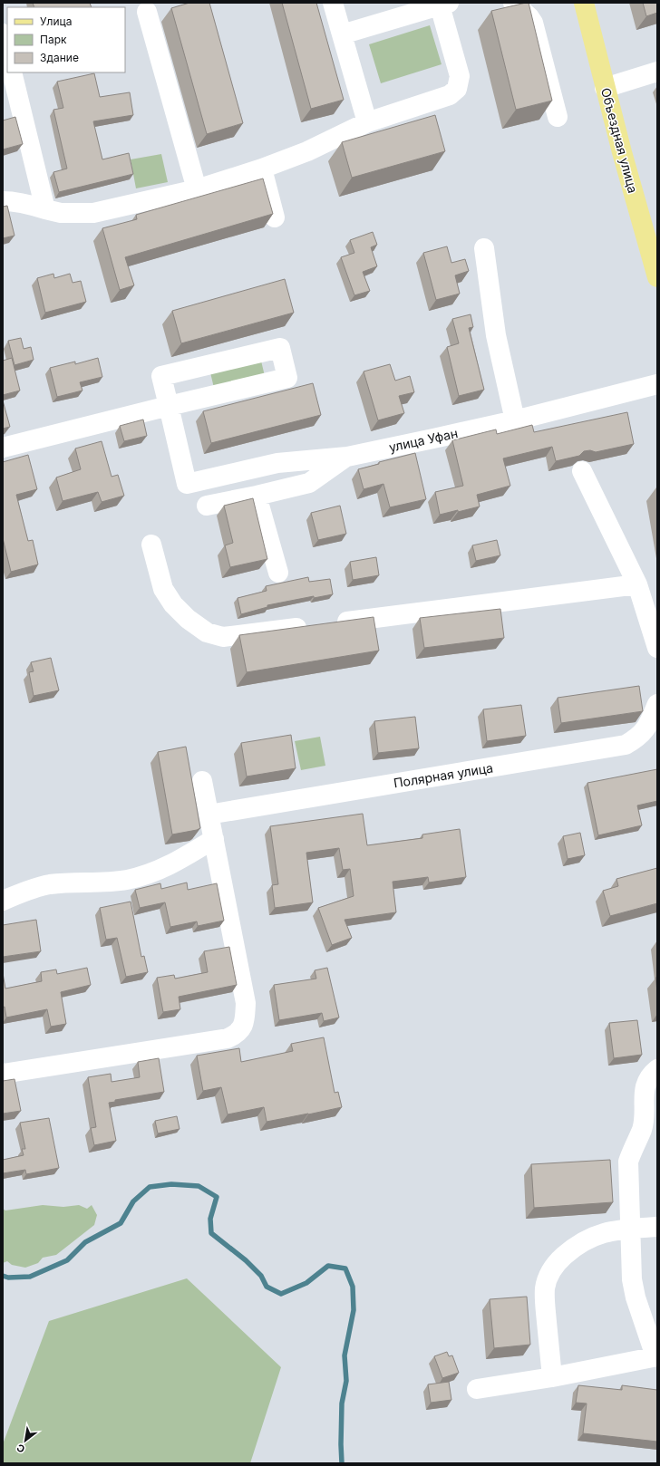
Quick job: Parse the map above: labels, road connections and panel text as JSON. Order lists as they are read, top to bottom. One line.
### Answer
{"streets":{"main road":["Объездная улица"],"street":["улица Уфан","Полярная улица"]},"legend":["Улица","Парк","Здание"],"north":"bottom left"}
